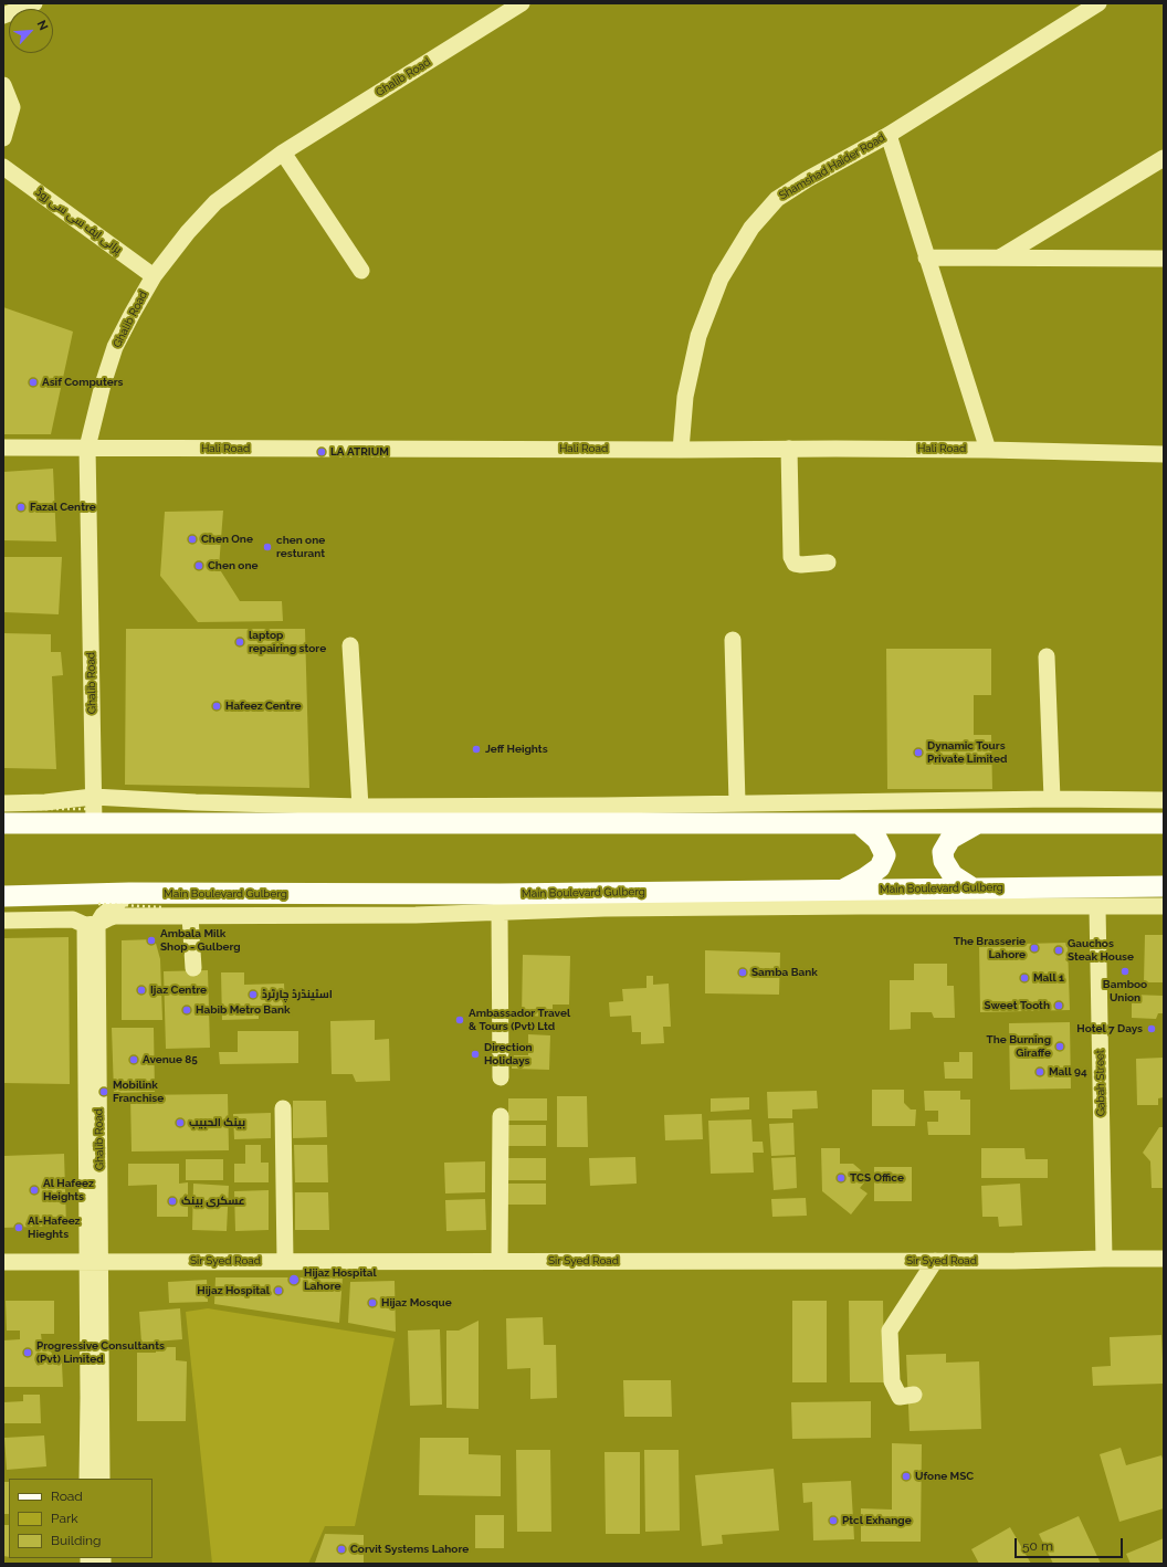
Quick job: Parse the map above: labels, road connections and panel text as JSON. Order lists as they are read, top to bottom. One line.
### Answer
{"streets":{"main road":["Main Boulevard Gulberg"],"street":["Ghalib Road","Shamshad Haider Road","پرانی ایف سی سی روڈ","Hali Road","Gabah Street","Sir Syed Road"]},"crossings":[["Ghalib Road","پرانی ایف سی سی روڈ"],["Ghalib Road","Hali Road"],["Ghalib Road","Sir Syed Road"],["Shamshad Haider Road","Hali Road"],["Gabah Street","Sir Syed Road"]],"places":["Asif Computers","LA ATRIUM","Fazal Centre","Chen One","chen one resturant","Chen one","laptop repairing store","Hafeez Centre","Jeff Heights","Dynamic Tours Private Limited","Ambala Milk Shop - Gulberg","The Brasserie Lahore","Gauchos Steak House","Bamboo Union","Samba Bank","Mall 1","Ijaz Centre","اسٹینڈرڈ چارٹرڈ","Sweet Tooth","Habib Metro Bank","Ambassador Travel & Tours (Pvt) Ltd","Hotel 7 Days","The Burning Giraffe","Direction Holidays","Avenue 85","Mall 94","Mobilink Franchise","بينک الحبيب","TCS Office","Al Hafeez Heights","عسکری بینک","Al-Hafeez Hieghts","Hijaz Hospital Lahore","Hijaz Hospital","Hijaz Mosque","Progressive Consultants (Pvt) Limited","Ufone MSC","Ptcl Exhange","Corvit Systems Lahore"],"legend":["Road","Park","Building"],"scale_bar":"50 m","north":"top right"}
